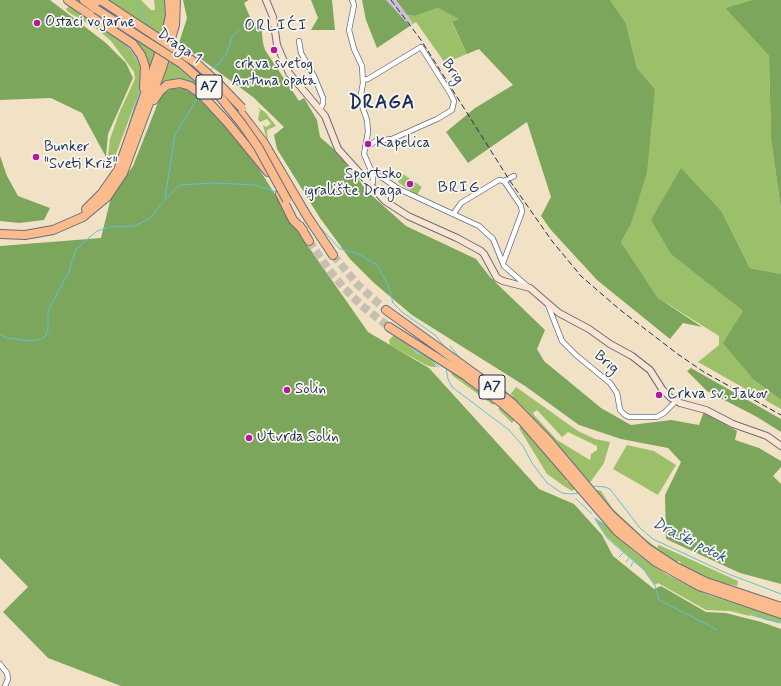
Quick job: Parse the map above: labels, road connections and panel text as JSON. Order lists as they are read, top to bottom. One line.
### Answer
{"streets":{"highway":["Draga 1","A7"],"street":["Brig"]},"crossings":[["Draga 1","A7"]],"districts":["ORLIĆI","DRAGA","BRIG"],"water":["Draški potok"],"places":["Ostaci vojarne","crkva svetog Antuna opata","Kapelica","Bunker \"Sveti Križ\"","Sportsko igralište Draga","Solin","Crkva sv. Jakov","Utvrda Solin"]}
